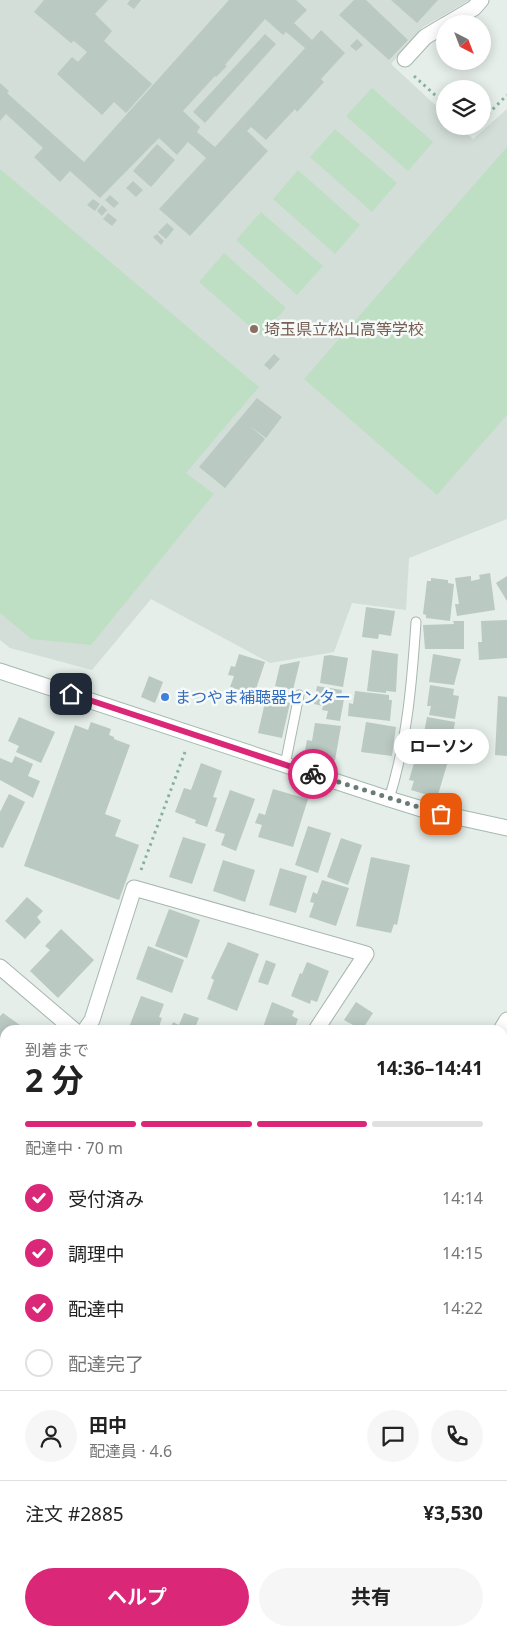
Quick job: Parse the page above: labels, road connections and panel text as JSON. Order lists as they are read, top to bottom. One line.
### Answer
{"places":["埼玉県立松山高等学校","まつやま補聴器センター","ローソン"],"north":"bottom right","page":{"bubble":"ローソン","heading":["2 分","到着まで","14:36–14:41"],"panel":["田中","配達員 · 4.6","注文 #2885","¥3,530"],"bar":"配達中 · 70 m","list":[["受付済み","14:14"],["調理中","14:15"],["配達中","14:22"],"配達完了"],"buttons":["ヘルプ","共有"]}}
